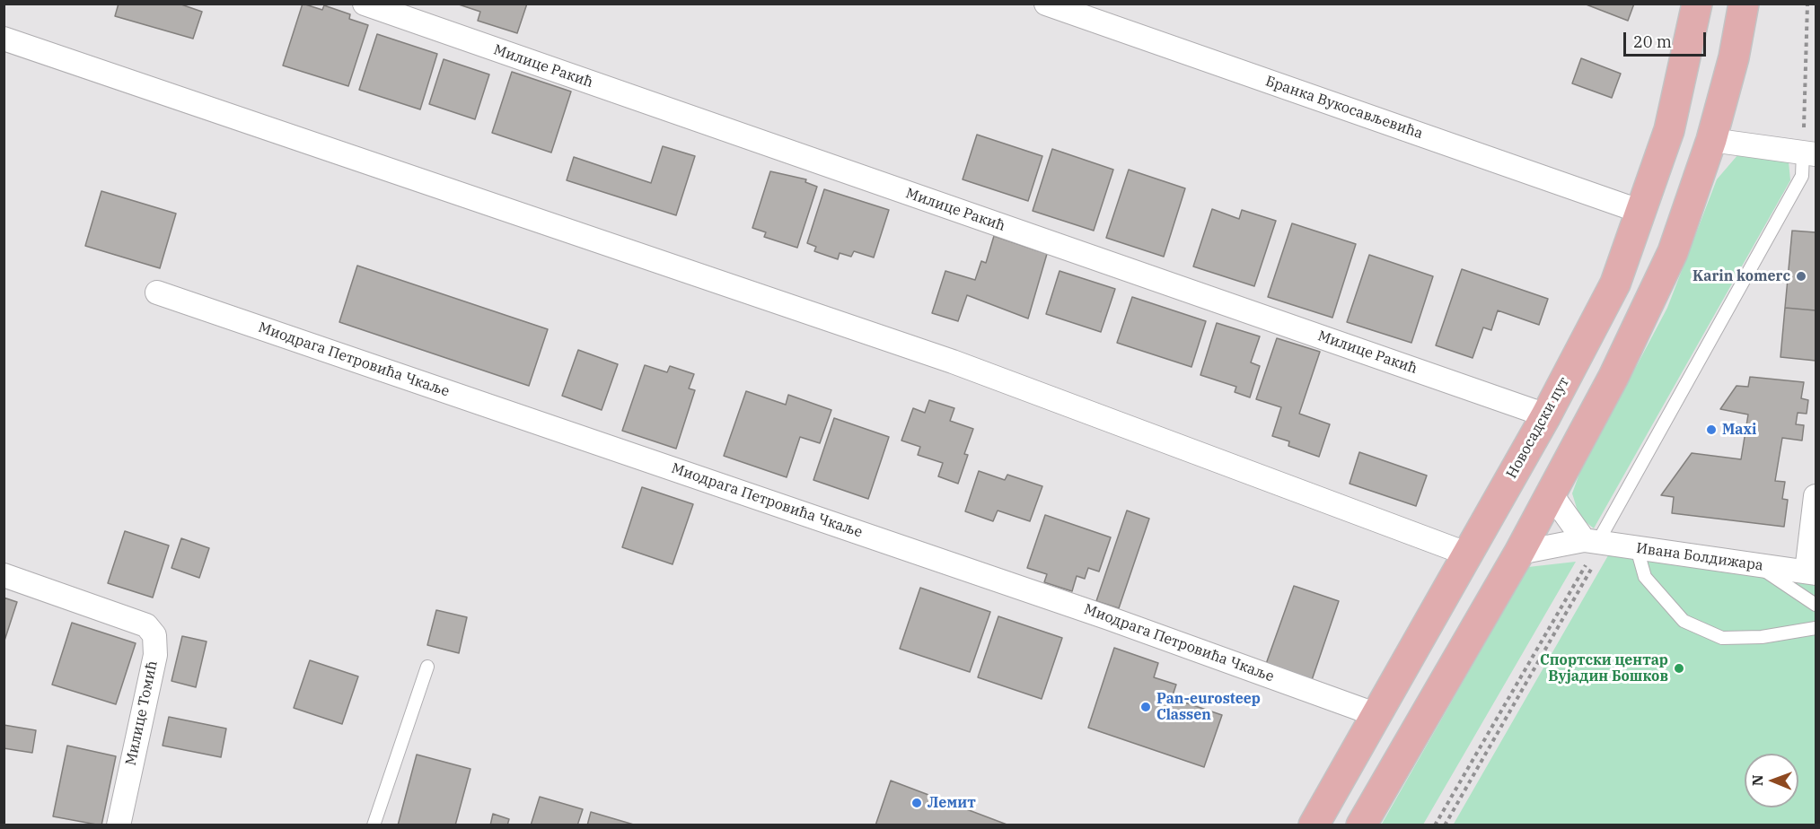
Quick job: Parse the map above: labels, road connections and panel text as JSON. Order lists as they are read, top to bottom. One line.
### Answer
{"streets":{"main road":["Новосадски пут"],"street":["Милице Ракић","Бранка Вукосављевића","Миодрага Петровића Чкаље","Ивана Болдижара","Милице Томић"]},"crossings":[["Милице Ракић","Новосадски пут"],["Бранка Вукосављевића","Новосадски пут"],["Миодрага Петровића Чкаље","Новосадски пут"]],"places":["Karin komerc","Maxi","Спортски центар Вујадин Бошков","Pan-eurosteep Classen","Лемит"],"scale_bar":"20 m","north":"left"}
